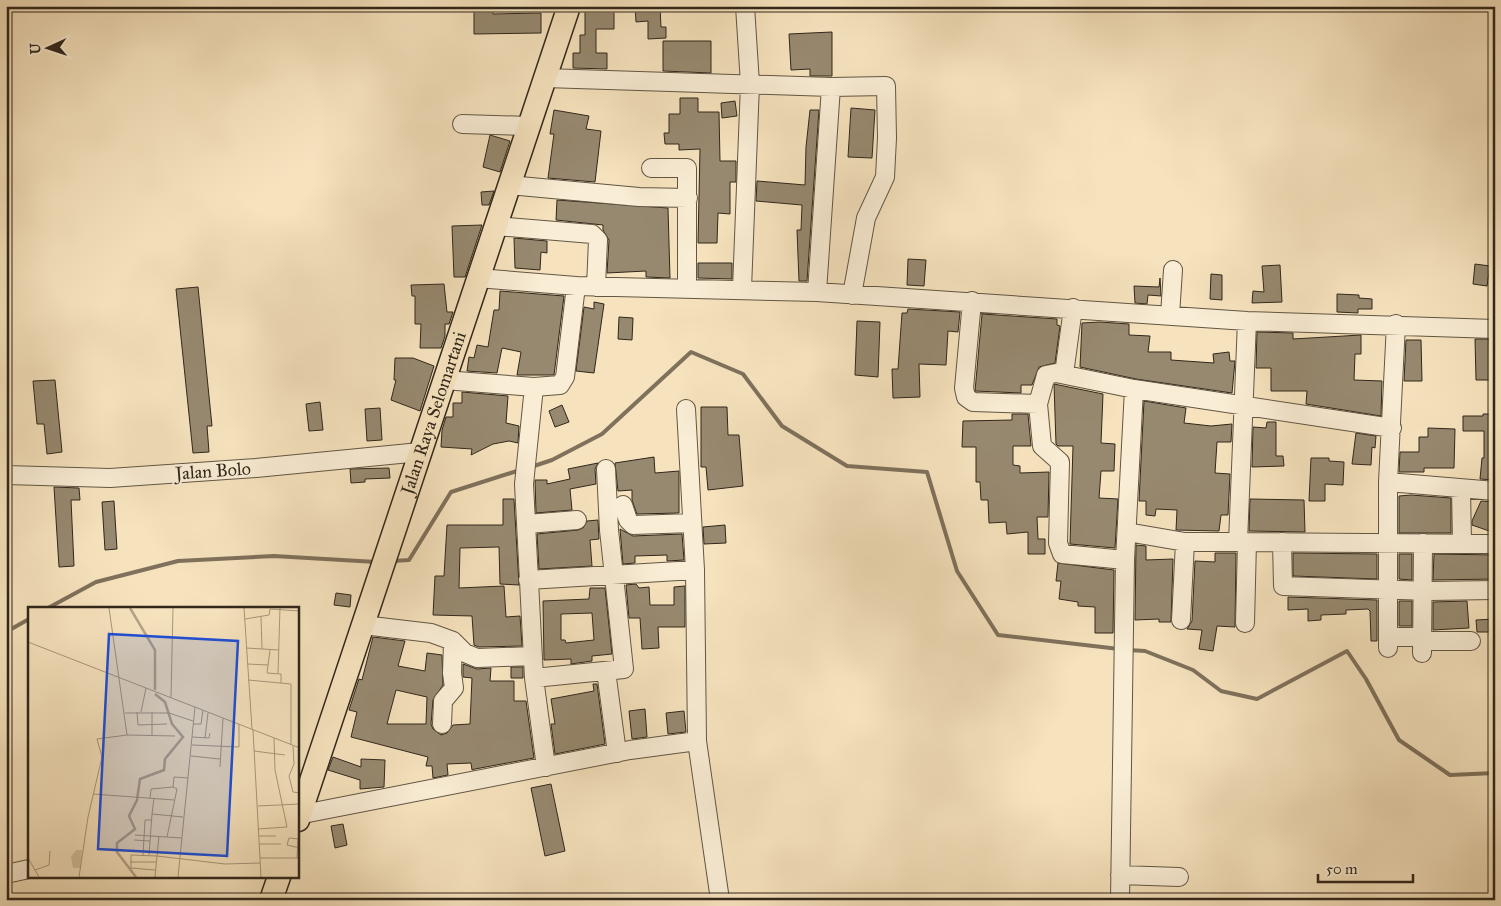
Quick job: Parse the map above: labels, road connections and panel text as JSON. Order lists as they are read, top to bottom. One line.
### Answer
{"streets":{"main road":["Jalan Raya Selomartani"],"street":["Jalan Bolo"]},"crossings":[["Jalan Raya Selomartani","Jalan Bolo"]],"scale_bar":"50 m","north":"left"}
